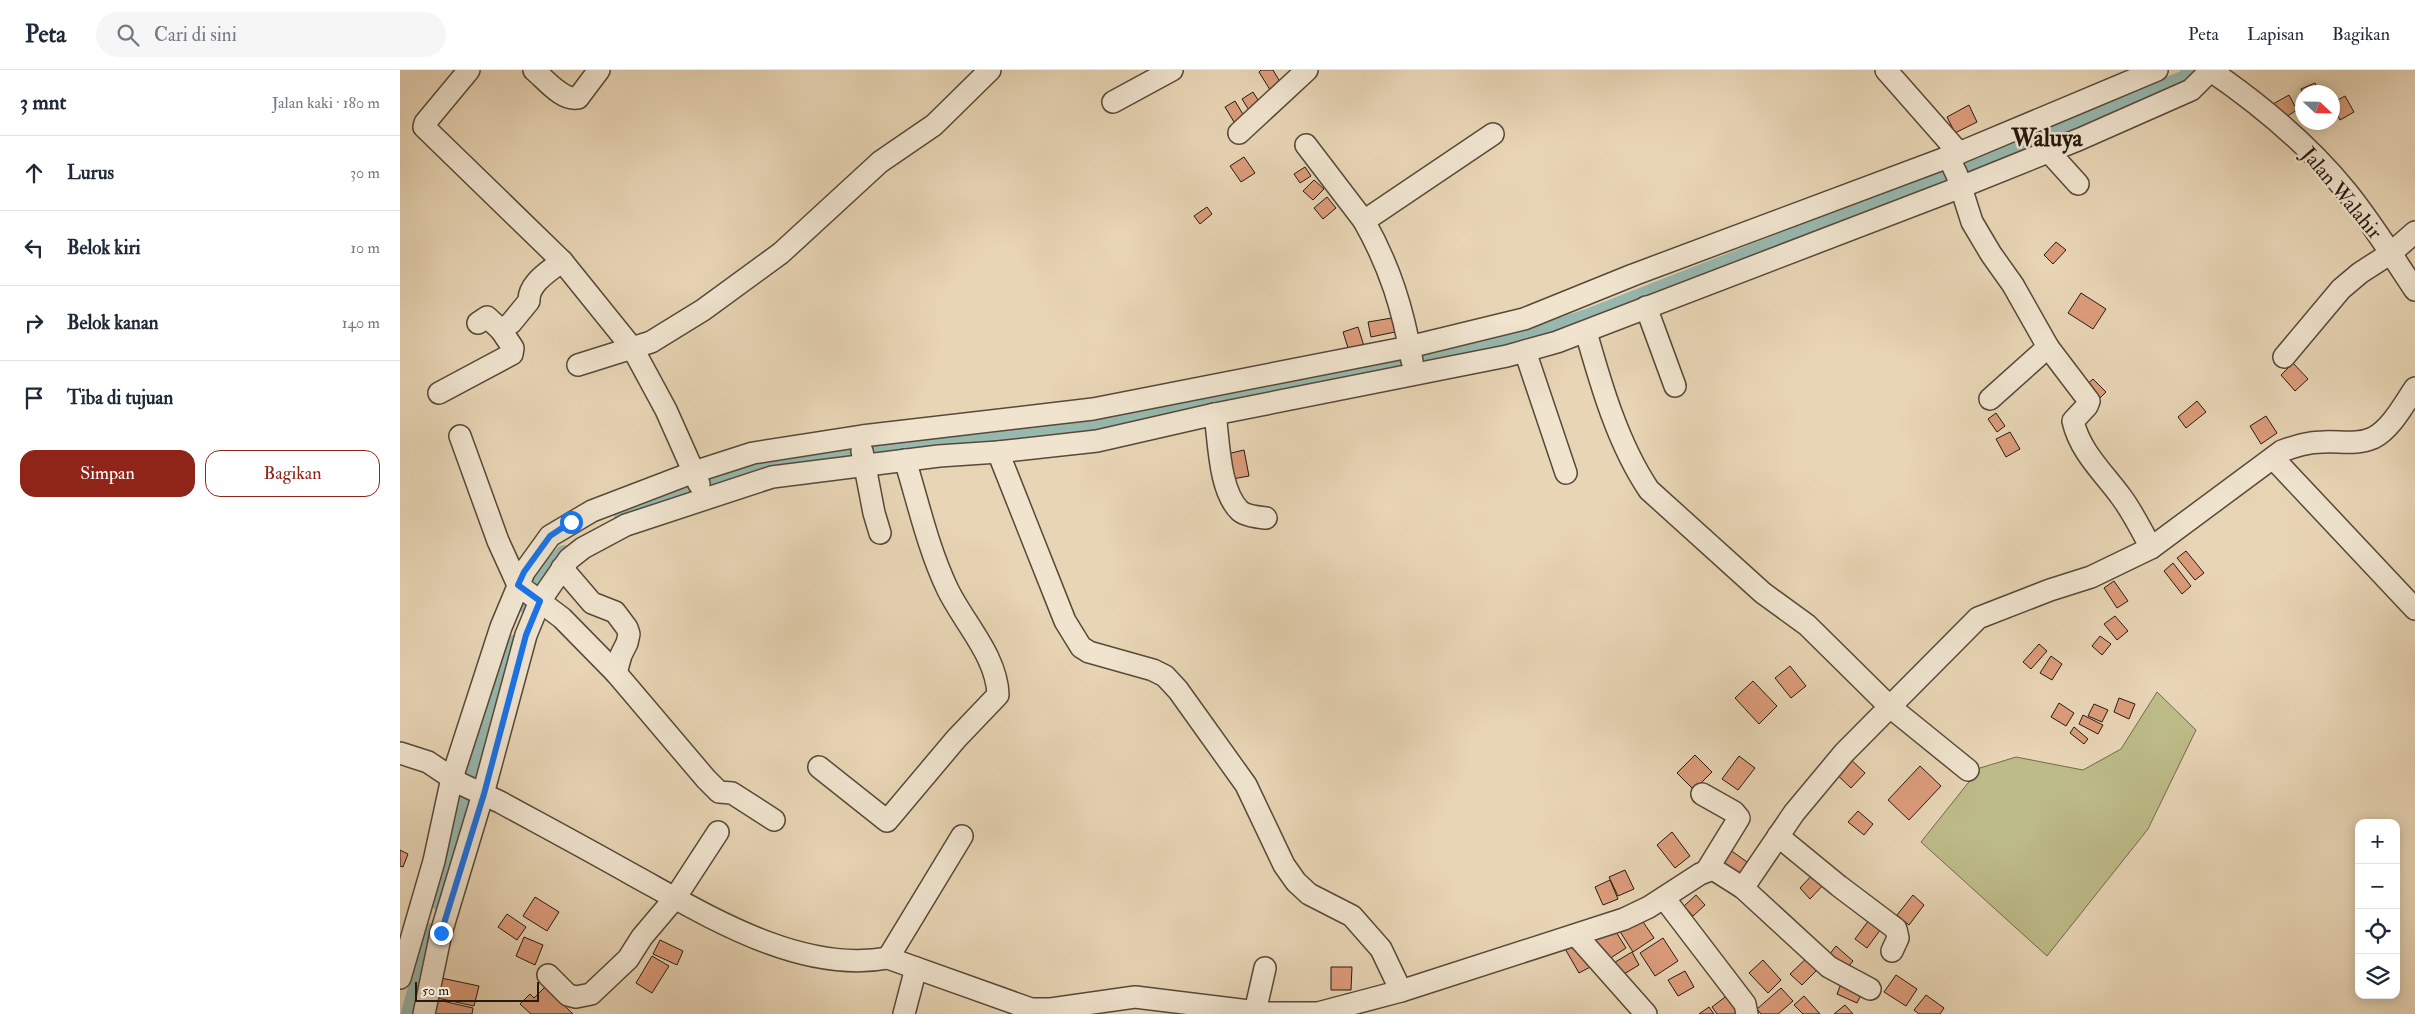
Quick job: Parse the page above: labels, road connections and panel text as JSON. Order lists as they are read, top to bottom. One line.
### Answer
{"streets":{"street":["Jalan Walahir"]},"districts":["Waluya"],"scale_bar":"50 m","north":"right","page":{"header":"Peta","search":"Cari di sini","nav":["Peta","Lapisan","Bagikan"],"heading":["3 mnt","Jalan kaki · 180 m"],"list":[["Lurus","30 m"],["Belok kiri","10 m"],["Belok kanan","140 m"],"Tiba di tujuan"],"buttons":["Simpan","Bagikan"],"map_buttons":["+","−"],"scale":"50 m"}}
